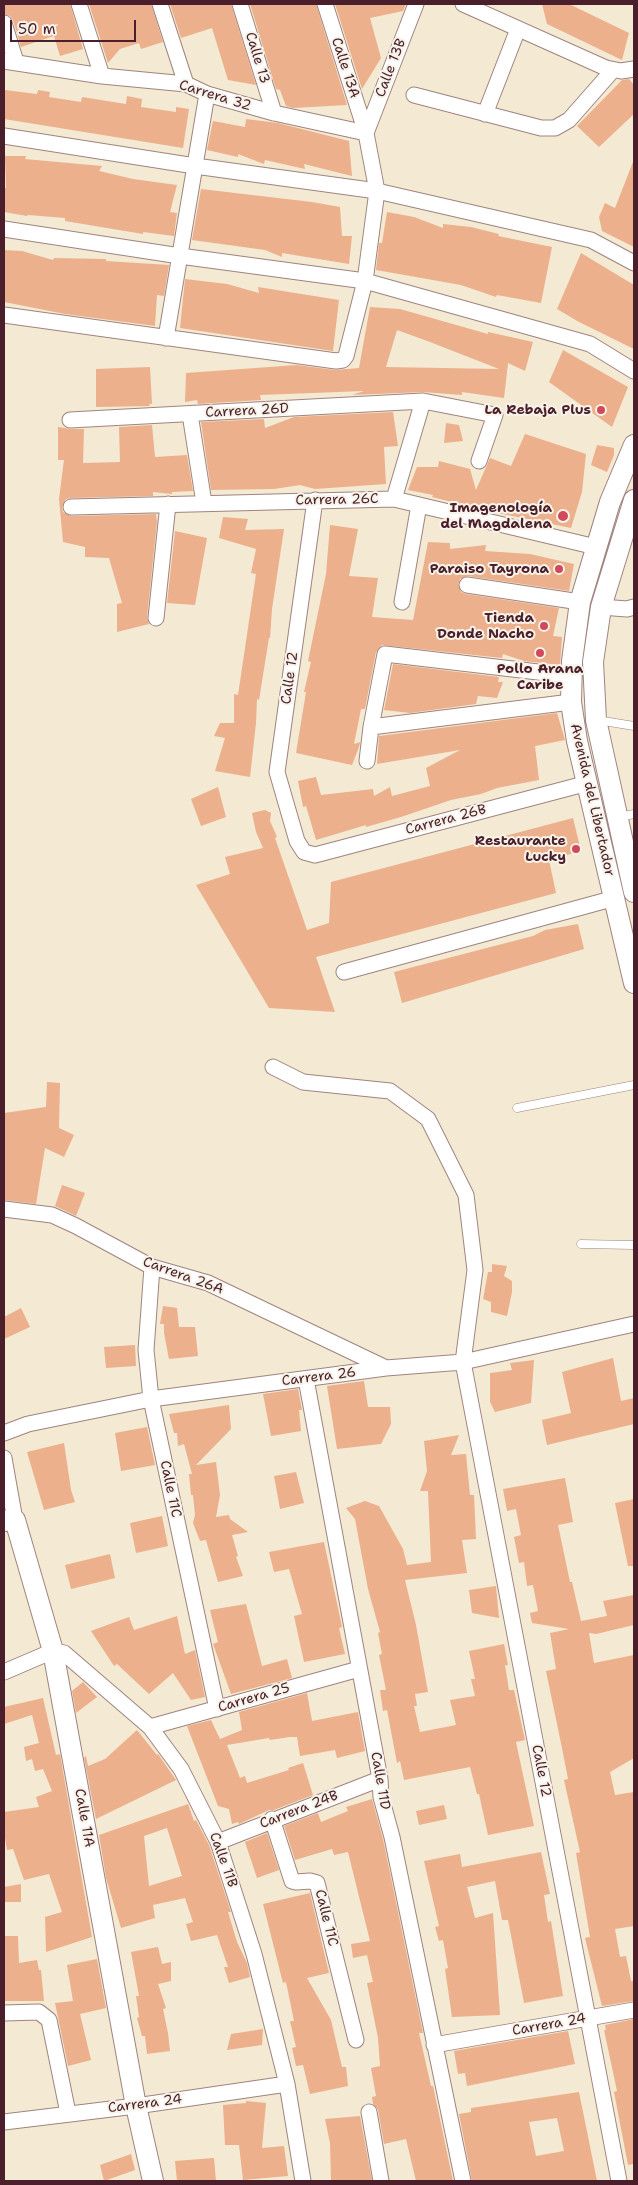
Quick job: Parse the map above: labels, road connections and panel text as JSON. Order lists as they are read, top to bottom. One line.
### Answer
{"streets":{"main road":["Avenida del Libertador","Calle 11A"],"street":["Calle 13","Calle 13A","Calle 13B","Carrera 32","Carrera 26D","Carrera 26C","Calle 12","Carrera 26B","Carrera 26A","Carrera 26","Calle 11C","Carrera 25","Calle 11D","Carrera 24B","Calle 11B","Carrera 24"]},"crossings":[["Calle 13","Carrera 32"],["Calle 13A","Calle 13B"],["Calle 13A","Carrera 32"],["Calle 13B","Carrera 32"],["Carrera 26C","Calle 12"],["Carrera 26C","Avenida del Libertador"],["Calle 12","Carrera 26B"],["Calle 12","Carrera 26"],["Calle 12","Carrera 24"],["Avenida del Libertador","Carrera 26B"],["Carrera 26A","Carrera 26"],["Carrera 26A","Calle 11C"],["Carrera 26","Calle 11C"],["Carrera 26","Calle 11D"],["Calle 11C","Carrera 25"],["Calle 11C","Carrera 24B"],["Carrera 25","Calle 11D"],["Carrera 25","Calle 11B"],["Calle 11D","Carrera 24B"],["Calle 11D","Carrera 24"],["Carrera 24B","Calle 11B"],["Calle 11A","Calle 11B"],["Calle 11A","Carrera 24"],["Calle 11B","Carrera 24"]],"places":["La Rebaja Plus","Imagenología del Magdalena","Paraiso Tayrona","Tienda Donde Nacho","Pollo Arana Caribe","Restaurante Lucky"],"scale_bar":"50 m"}
